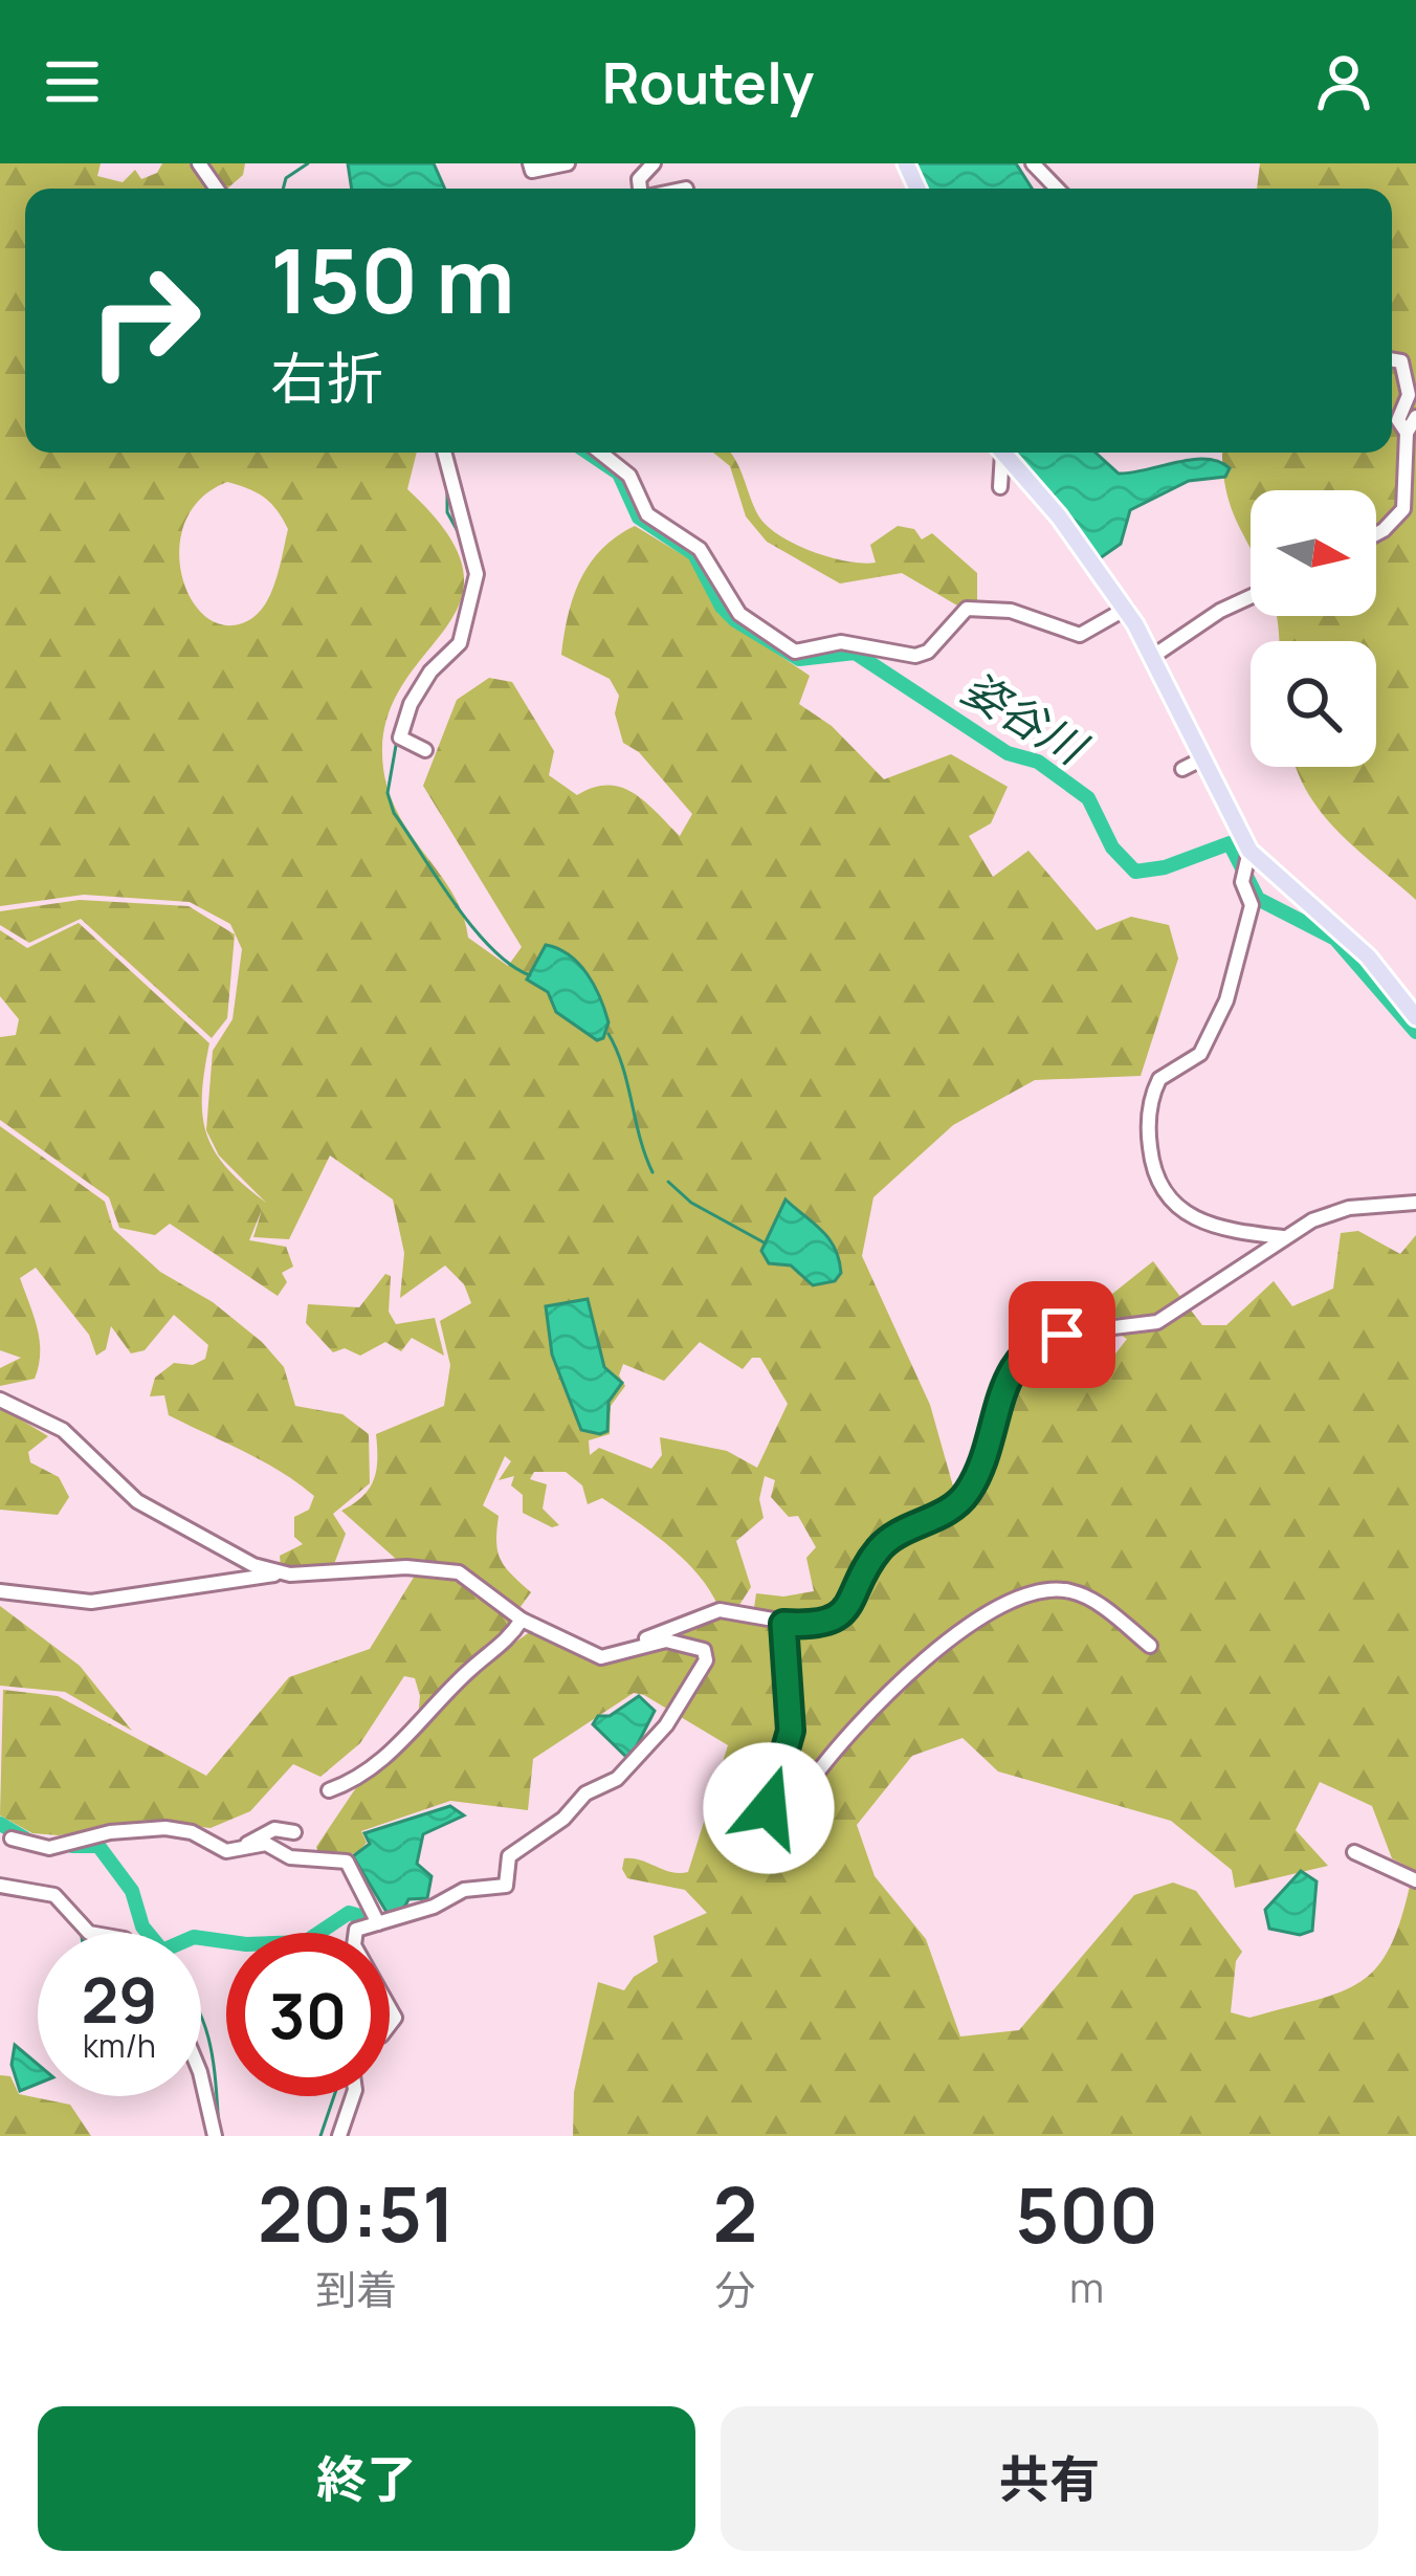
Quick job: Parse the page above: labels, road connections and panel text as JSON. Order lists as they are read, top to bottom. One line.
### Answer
{"water":["姿谷川"],"north":"right","page":{"header":"Routely","turn":["150 m","右折"],"speed":"29 km/h","limit":"30","eta":["20:51","到着","2","分","500","m"],"buttons":["終了","共有"]}}
